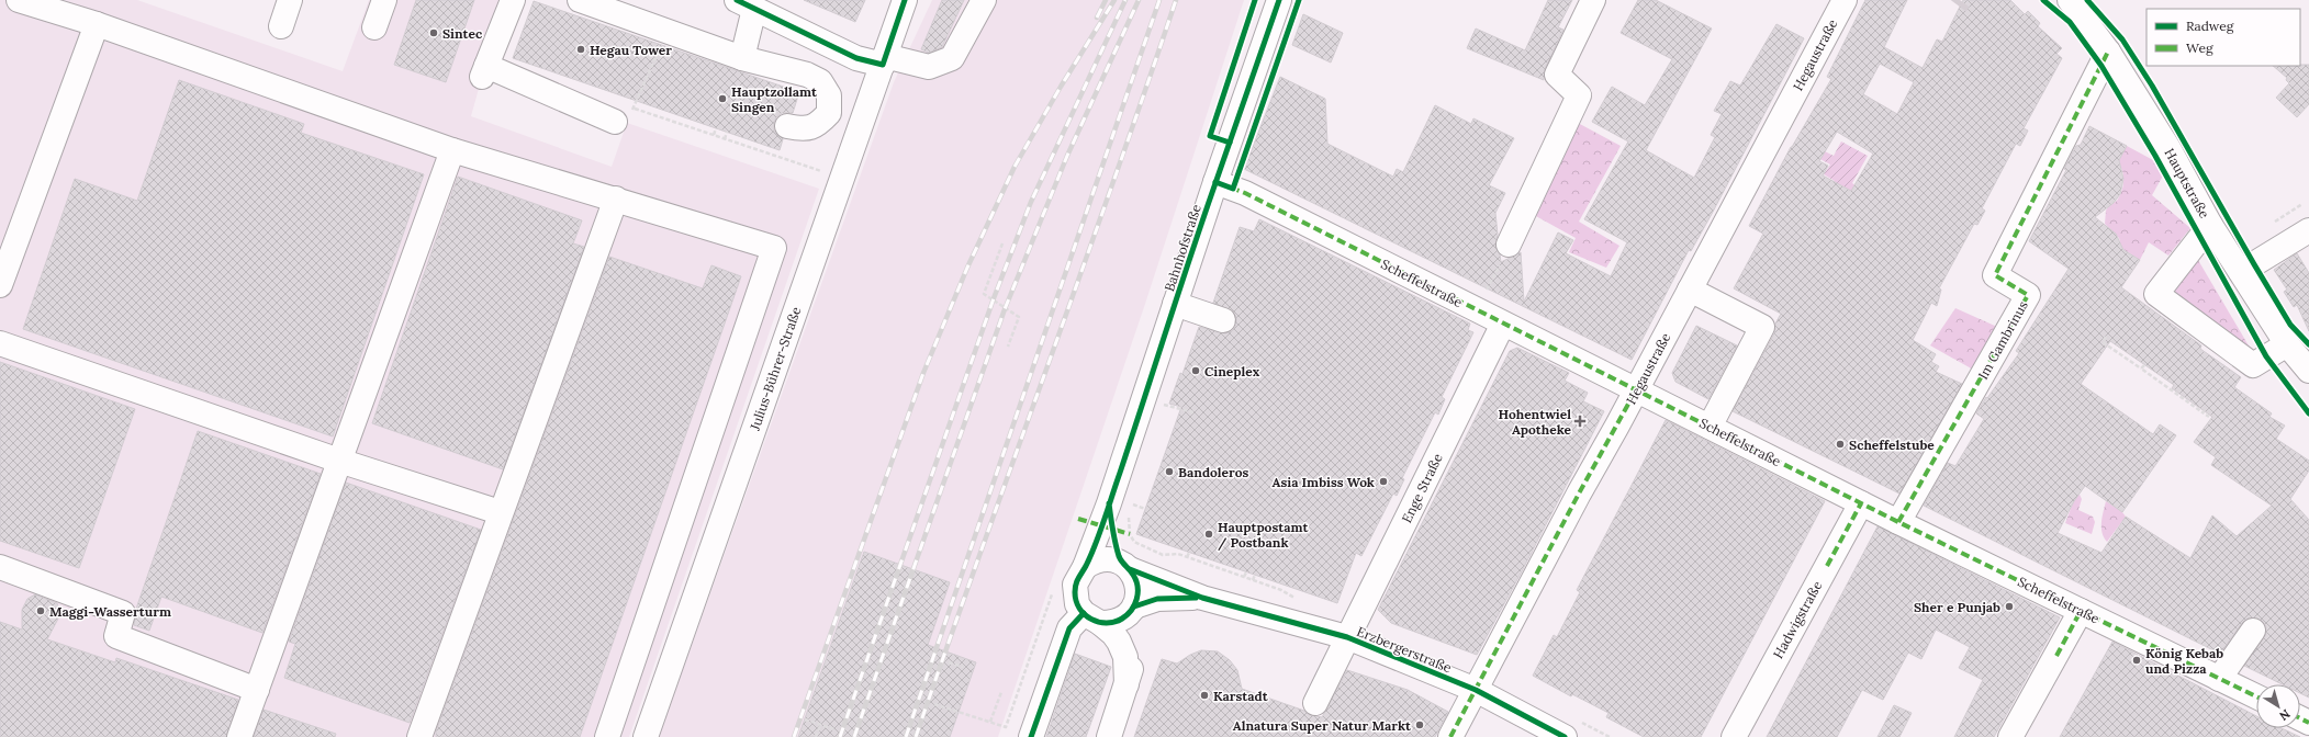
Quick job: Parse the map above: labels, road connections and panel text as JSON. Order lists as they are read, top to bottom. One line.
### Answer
{"streets":{"street":["Hegaustraße","Hauptstraße","Bahnhofstraße","Scheffelstraße","Im Gambrinus","Julius-Bührer-Straße","Enge Straße","Hadwigstraße","Erzbergerstraße"]},"crossings":[["Hegaustraße","Scheffelstraße"],["Hegaustraße","Erzbergerstraße"],["Hauptstraße","Im Gambrinus"],["Bahnhofstraße","Scheffelstraße"],["Bahnhofstraße","Erzbergerstraße"],["Scheffelstraße","Im Gambrinus"],["Scheffelstraße","Enge Straße"],["Scheffelstraße","Hadwigstraße"],["Enge Straße","Erzbergerstraße"]],"places":{"other":["Sintec","Hegau Tower","Hauptzollamt Singen","Cineplex","Scheffelstube","Bandoleros","Asia Imbiss Wok","Hauptpostamt / Postbank","Sher e Punjab","Maggi-Wasserturm","König Kebab und Pizza","Karstadt","Alnatura Super Natur Markt"],"health":["Hohentwiel Apotheke"]},"legend":["Radweg","Weg"],"north":"bottom right"}
